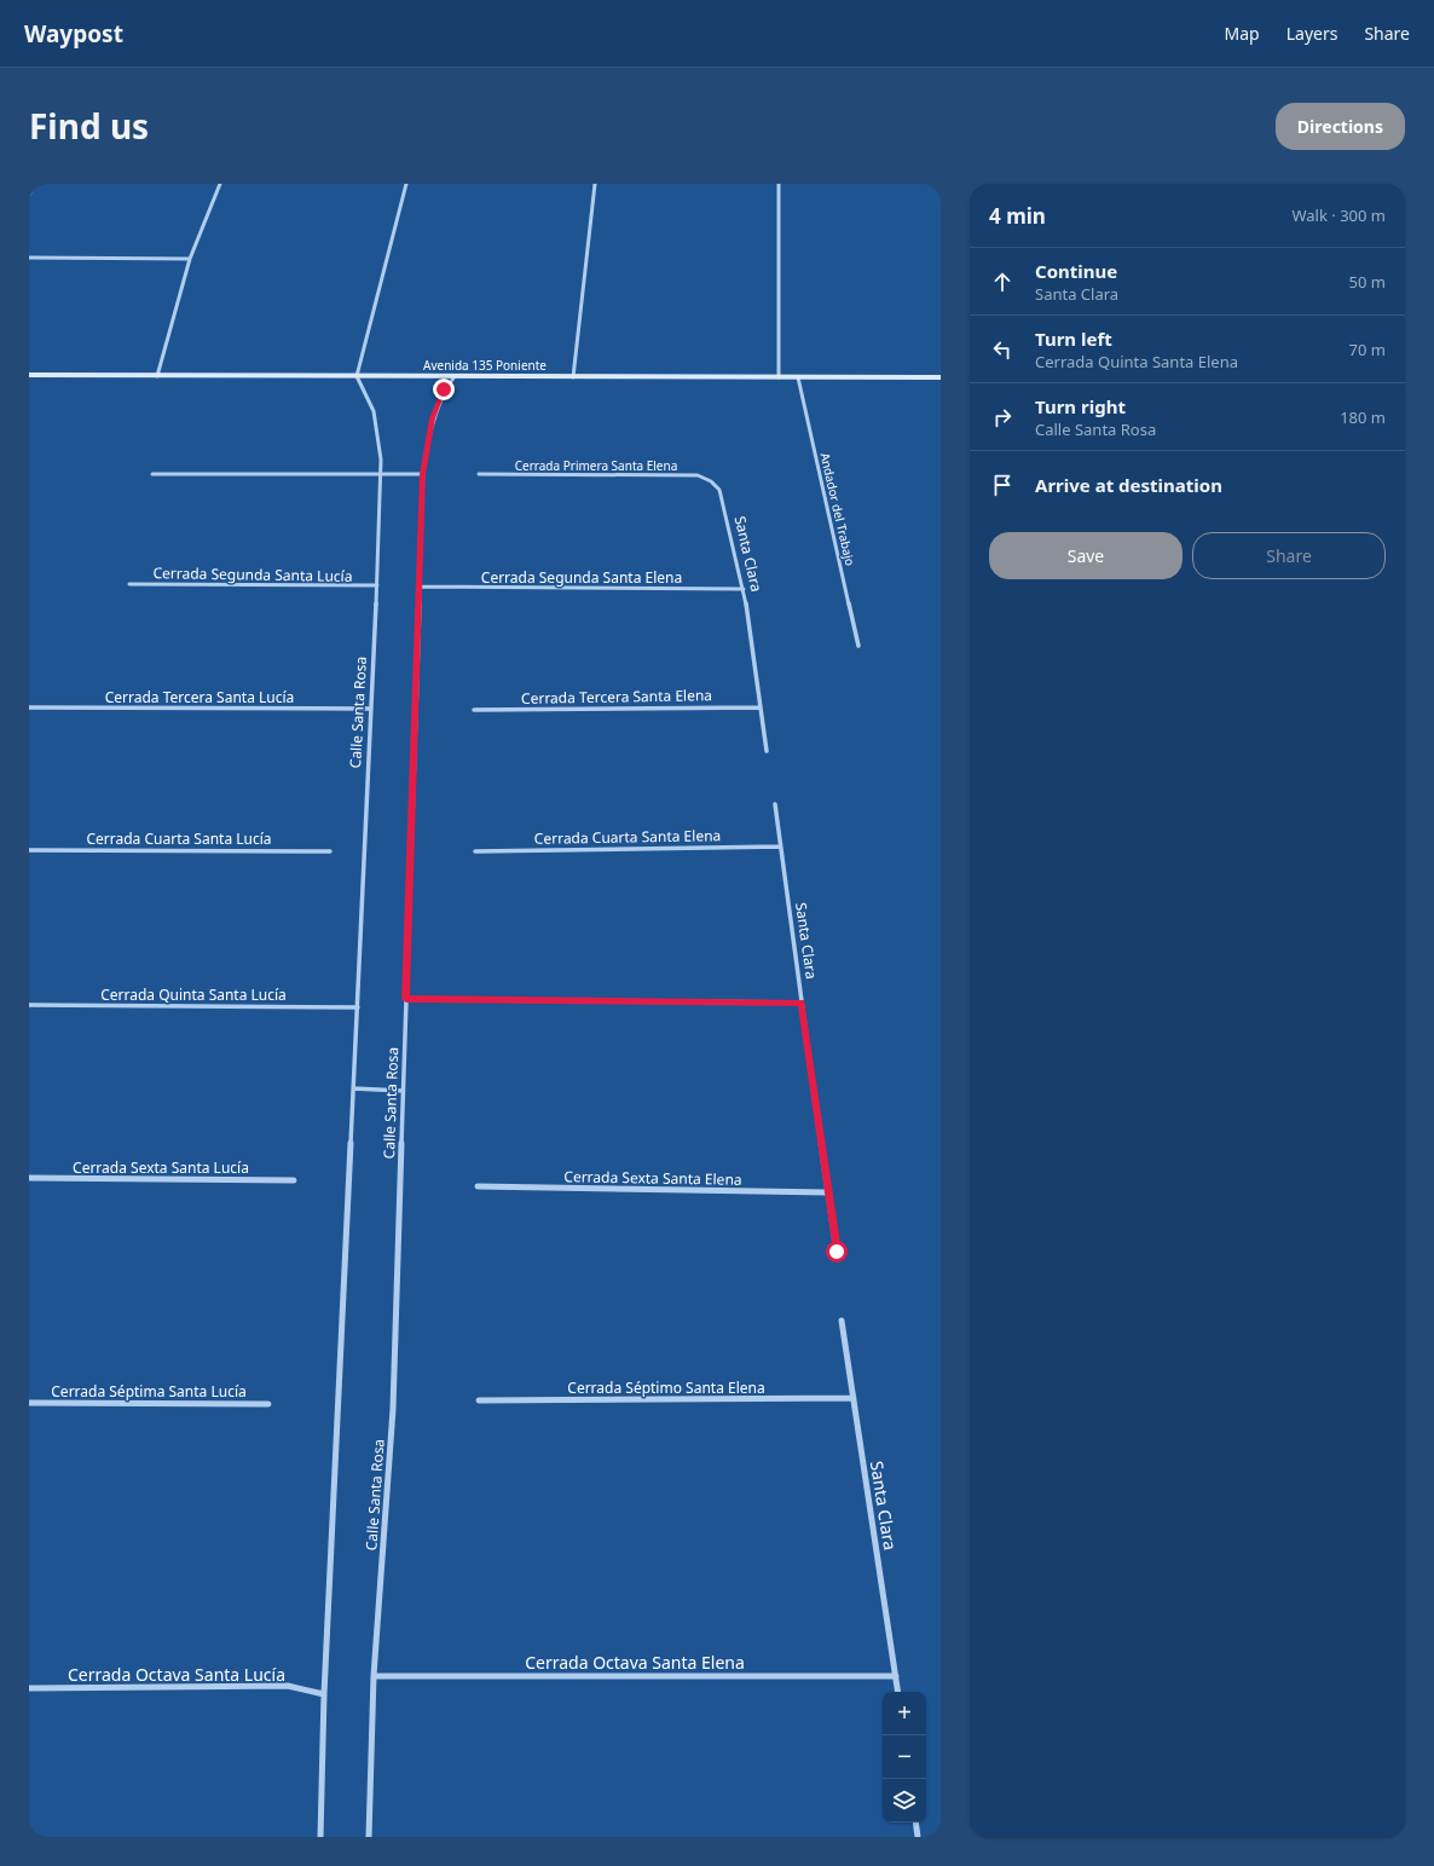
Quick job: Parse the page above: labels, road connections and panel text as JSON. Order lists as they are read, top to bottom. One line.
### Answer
{"streets":{"main road":["Avenida 135 Poniente"],"street":["Cerrada Primera Santa Elena","Andador del Trabajo","Santa Clara","Cerrada Segunda Santa Lucía","Cerrada Segunda Santa Elena","Cerrada Tercera Santa Lucía","Cerrada Tercera Santa Elena","Calle Santa Rosa","Cerrada Cuarta Santa Elena","Cerrada Cuarta Santa Lucía","Cerrada Quinta Santa Lucía","Cerrada Sexta Santa Lucía","Cerrada Sexta Santa Elena","Cerrada Séptimo Santa Elena","Cerrada Séptima Santa Lucía","Cerrada Octava Santa Elena","Cerrada Octava Santa Lucía"]},"crossings":[["Avenida 135 Poniente","Andador del Trabajo"],["Avenida 135 Poniente","Calle Santa Rosa"],["Cerrada Primera Santa Elena","Santa Clara"],["Santa Clara","Cerrada Segunda Santa Elena"],["Santa Clara","Cerrada Tercera Santa Elena"],["Santa Clara","Cerrada Cuarta Santa Elena"],["Santa Clara","Cerrada Sexta Santa Elena"],["Santa Clara","Cerrada Séptimo Santa Elena"],["Santa Clara","Cerrada Octava Santa Elena"],["Cerrada Segunda Santa Lucía","Calle Santa Rosa"],["Cerrada Segunda Santa Elena","Calle Santa Rosa"],["Cerrada Tercera Santa Lucía","Calle Santa Rosa"],["Calle Santa Rosa","Cerrada Quinta Santa Lucía"],["Calle Santa Rosa","Cerrada Octava Santa Elena"],["Calle Santa Rosa","Cerrada Octava Santa Lucía"]],"page":{"header":"Waypost","nav":["Map","Layers","Share"],"title":"Find us","buttons":["Directions",["Save","Share"]],"heading":["4 min","Walk · 300 m"],"list":[["Continue","Santa Clara","50 m"],["Turn left","Cerrada Quinta Santa Elena","70 m"],["Turn right","Calle Santa Rosa","180 m"],"Arrive at destination"],"map_buttons":["+","−"]}}
